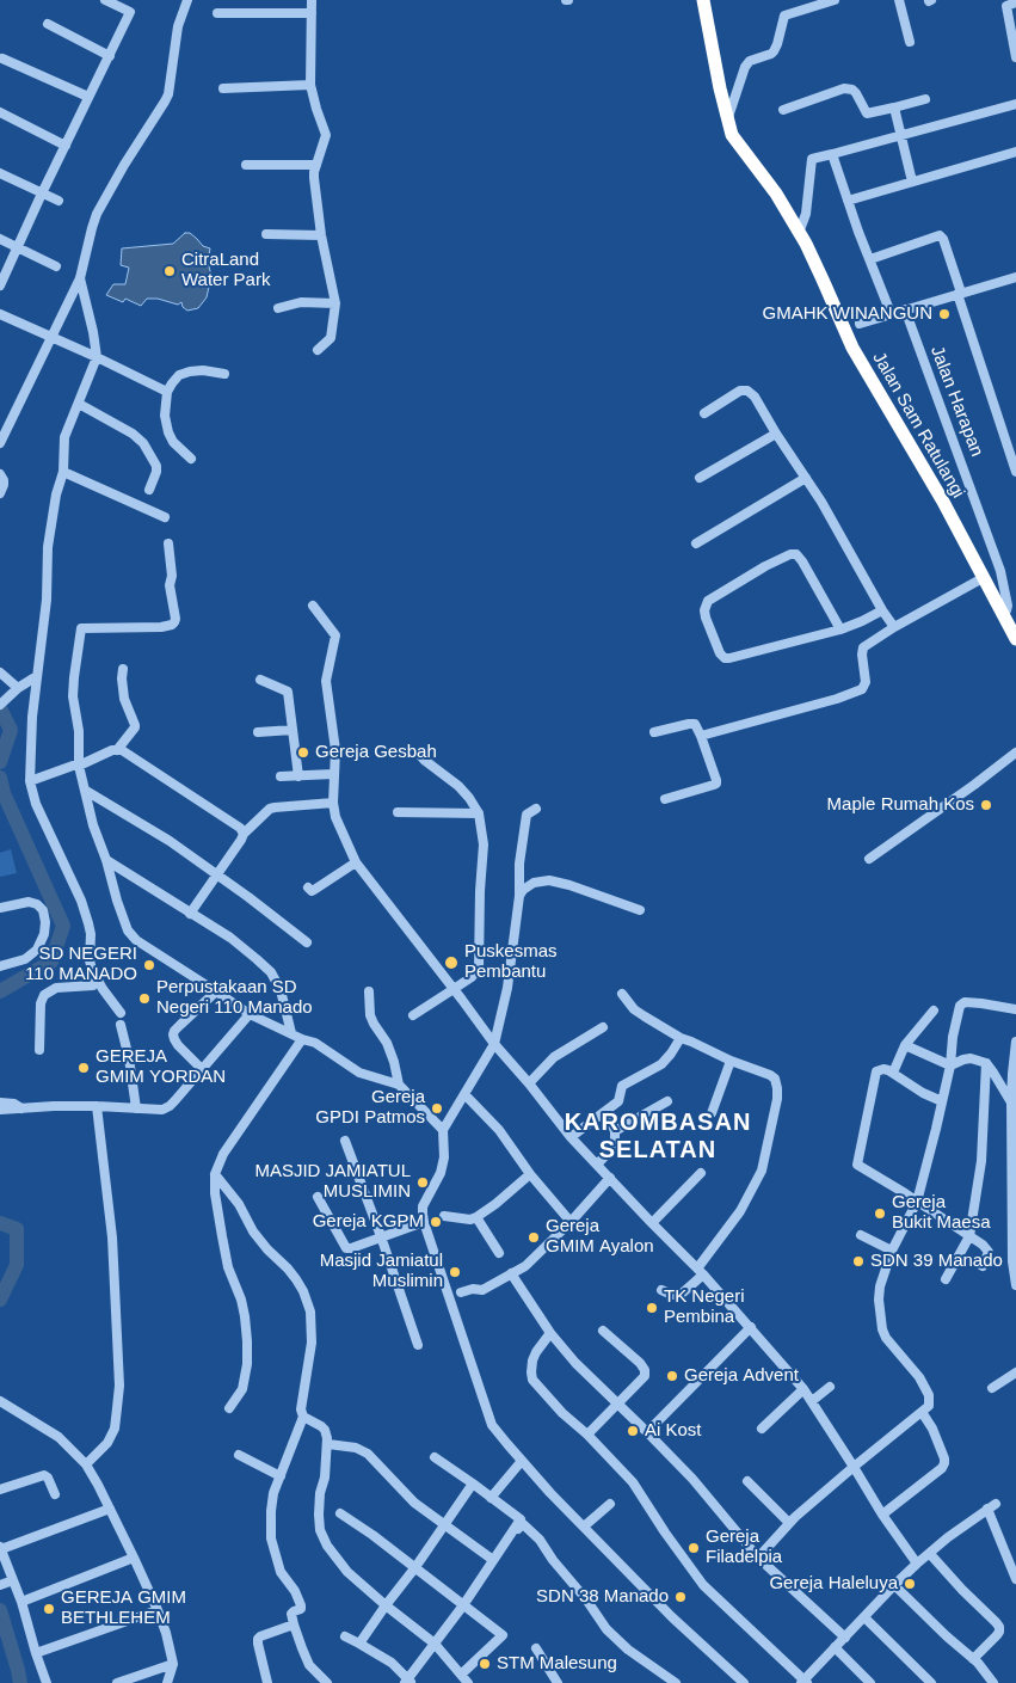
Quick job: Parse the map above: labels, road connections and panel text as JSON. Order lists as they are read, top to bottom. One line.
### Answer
{"streets":{"highway":["Jalan Sam Ratulangi"],"street":["Jalan Harapan"]},"crossings":[["Jalan Harapan","Jalan Sam Ratulangi"]],"districts":["KAROMBASAN SELATAN"],"places":["CitraLand Water Park","GMAHK WINANGUN","Gereja Gesbah","Maple Rumah Kos","Puskesmas Pembantu","SD NEGERI 110 MANADO","Perpustakaan SD Negeri 110 Manado","GEREJA GMIM YORDAN","Gereja GPDI Patmos","MASJID JAMIATUL MUSLIMIN","Gereja Bukit Maesa","Gereja KGPM","Gereja GMIM Ayalon","SDN 39 Manado","Masjid Jamiatul Muslimin","TK Negeri Pembina","Gereja Advent","Ai Kost","Gereja Filadelpia","Gereja Haleluya","SDN 38 Manado","GEREJA GMIM BETHLEHEM","STM Malesung"]}
